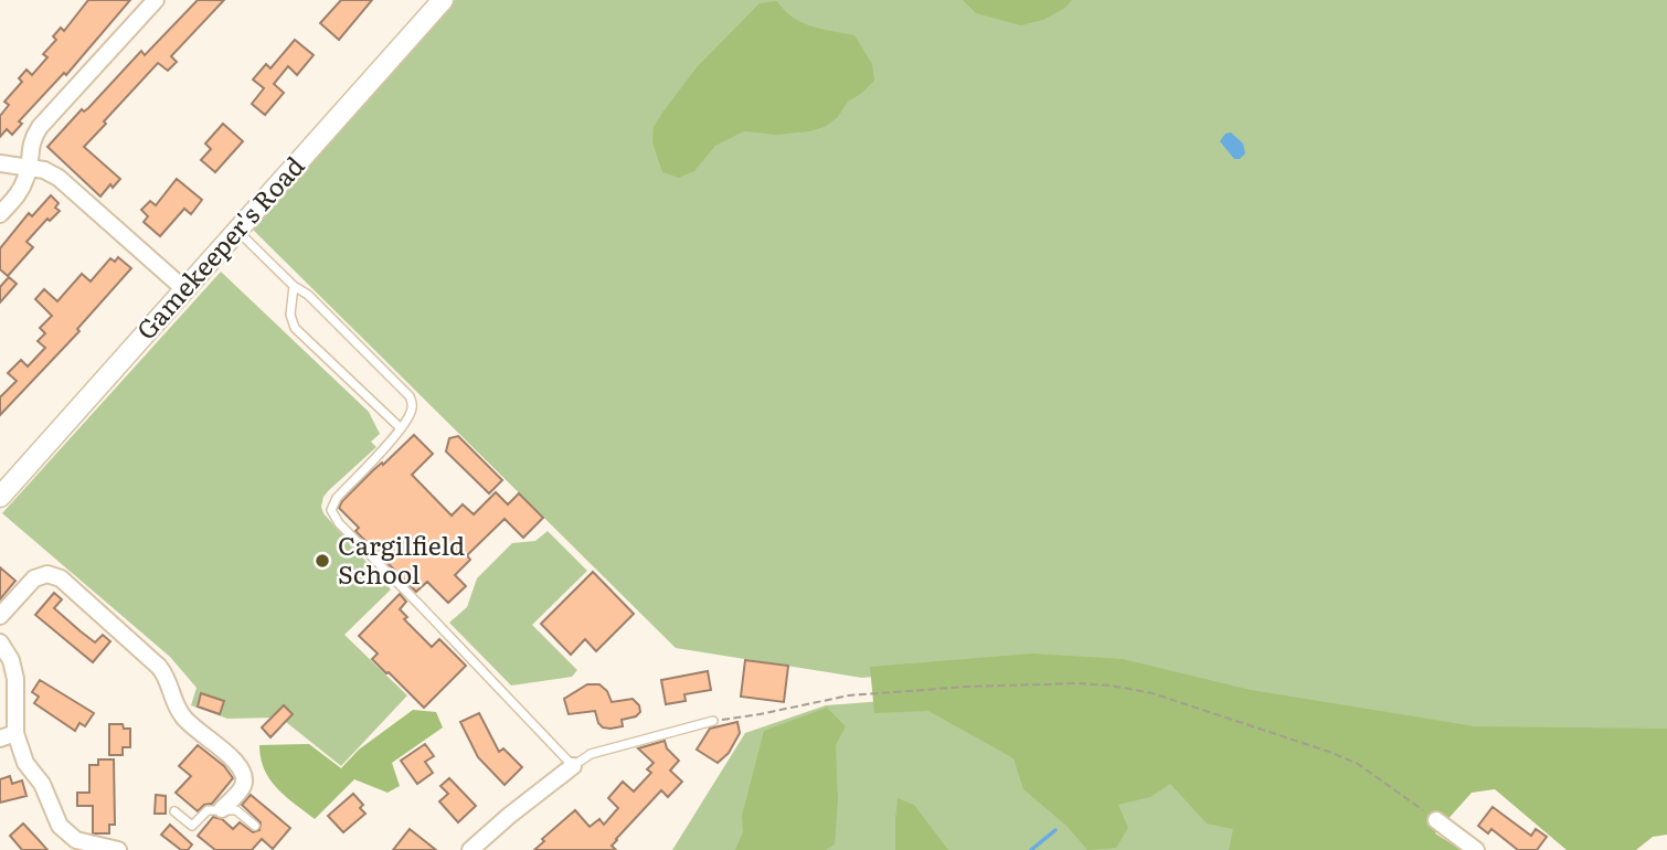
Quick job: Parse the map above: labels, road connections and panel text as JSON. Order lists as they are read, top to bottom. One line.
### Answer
{"streets":{"street":["Gamekeeper's Road"]},"places":["Cargilfield School"]}
